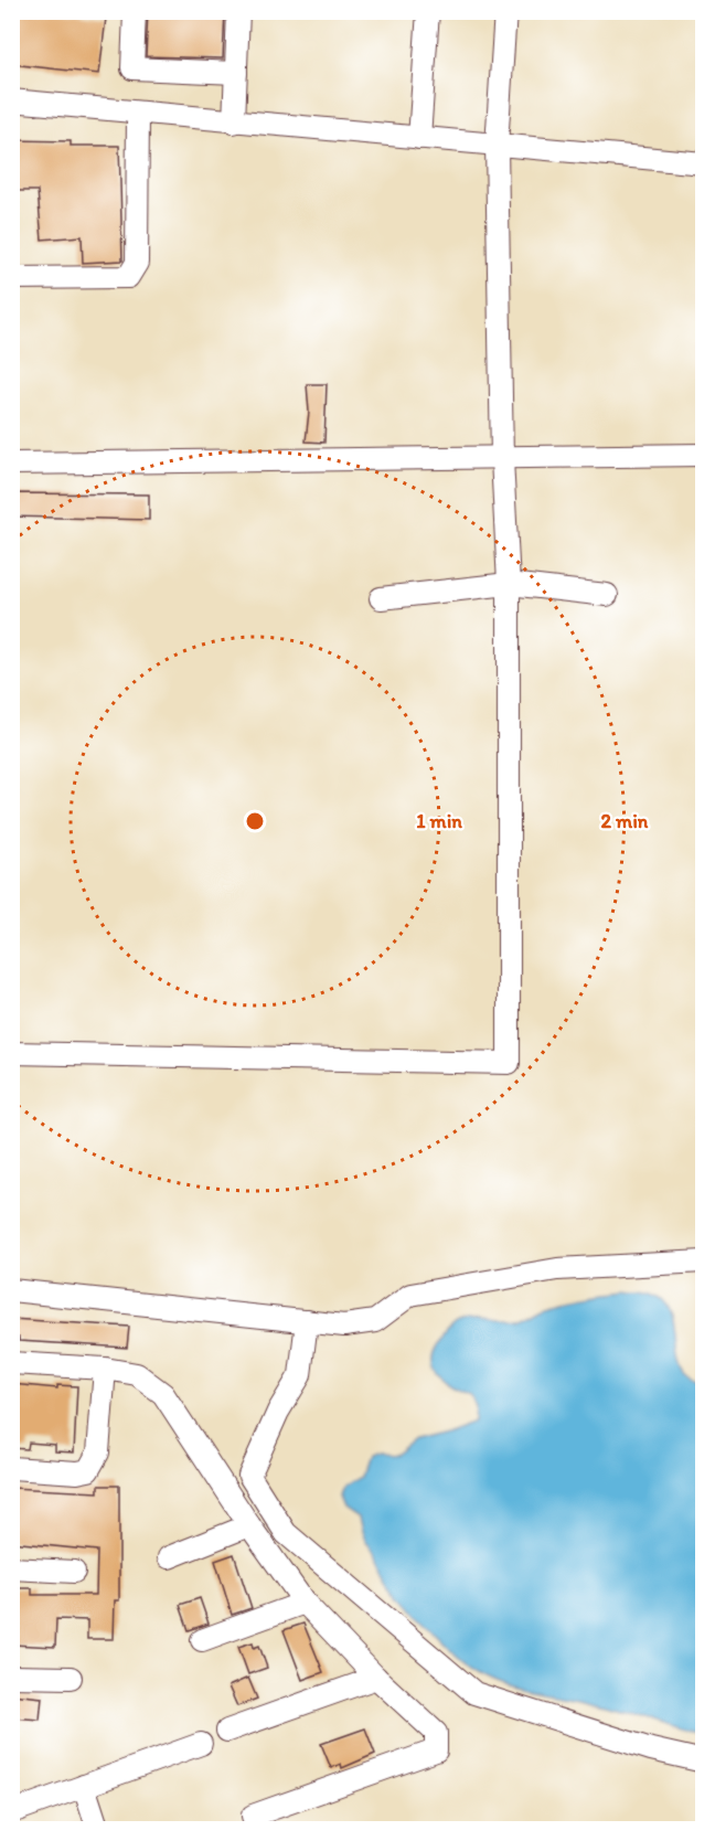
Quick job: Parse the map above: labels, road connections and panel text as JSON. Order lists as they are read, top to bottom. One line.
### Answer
{"rings":["1 min","2 min"]}
